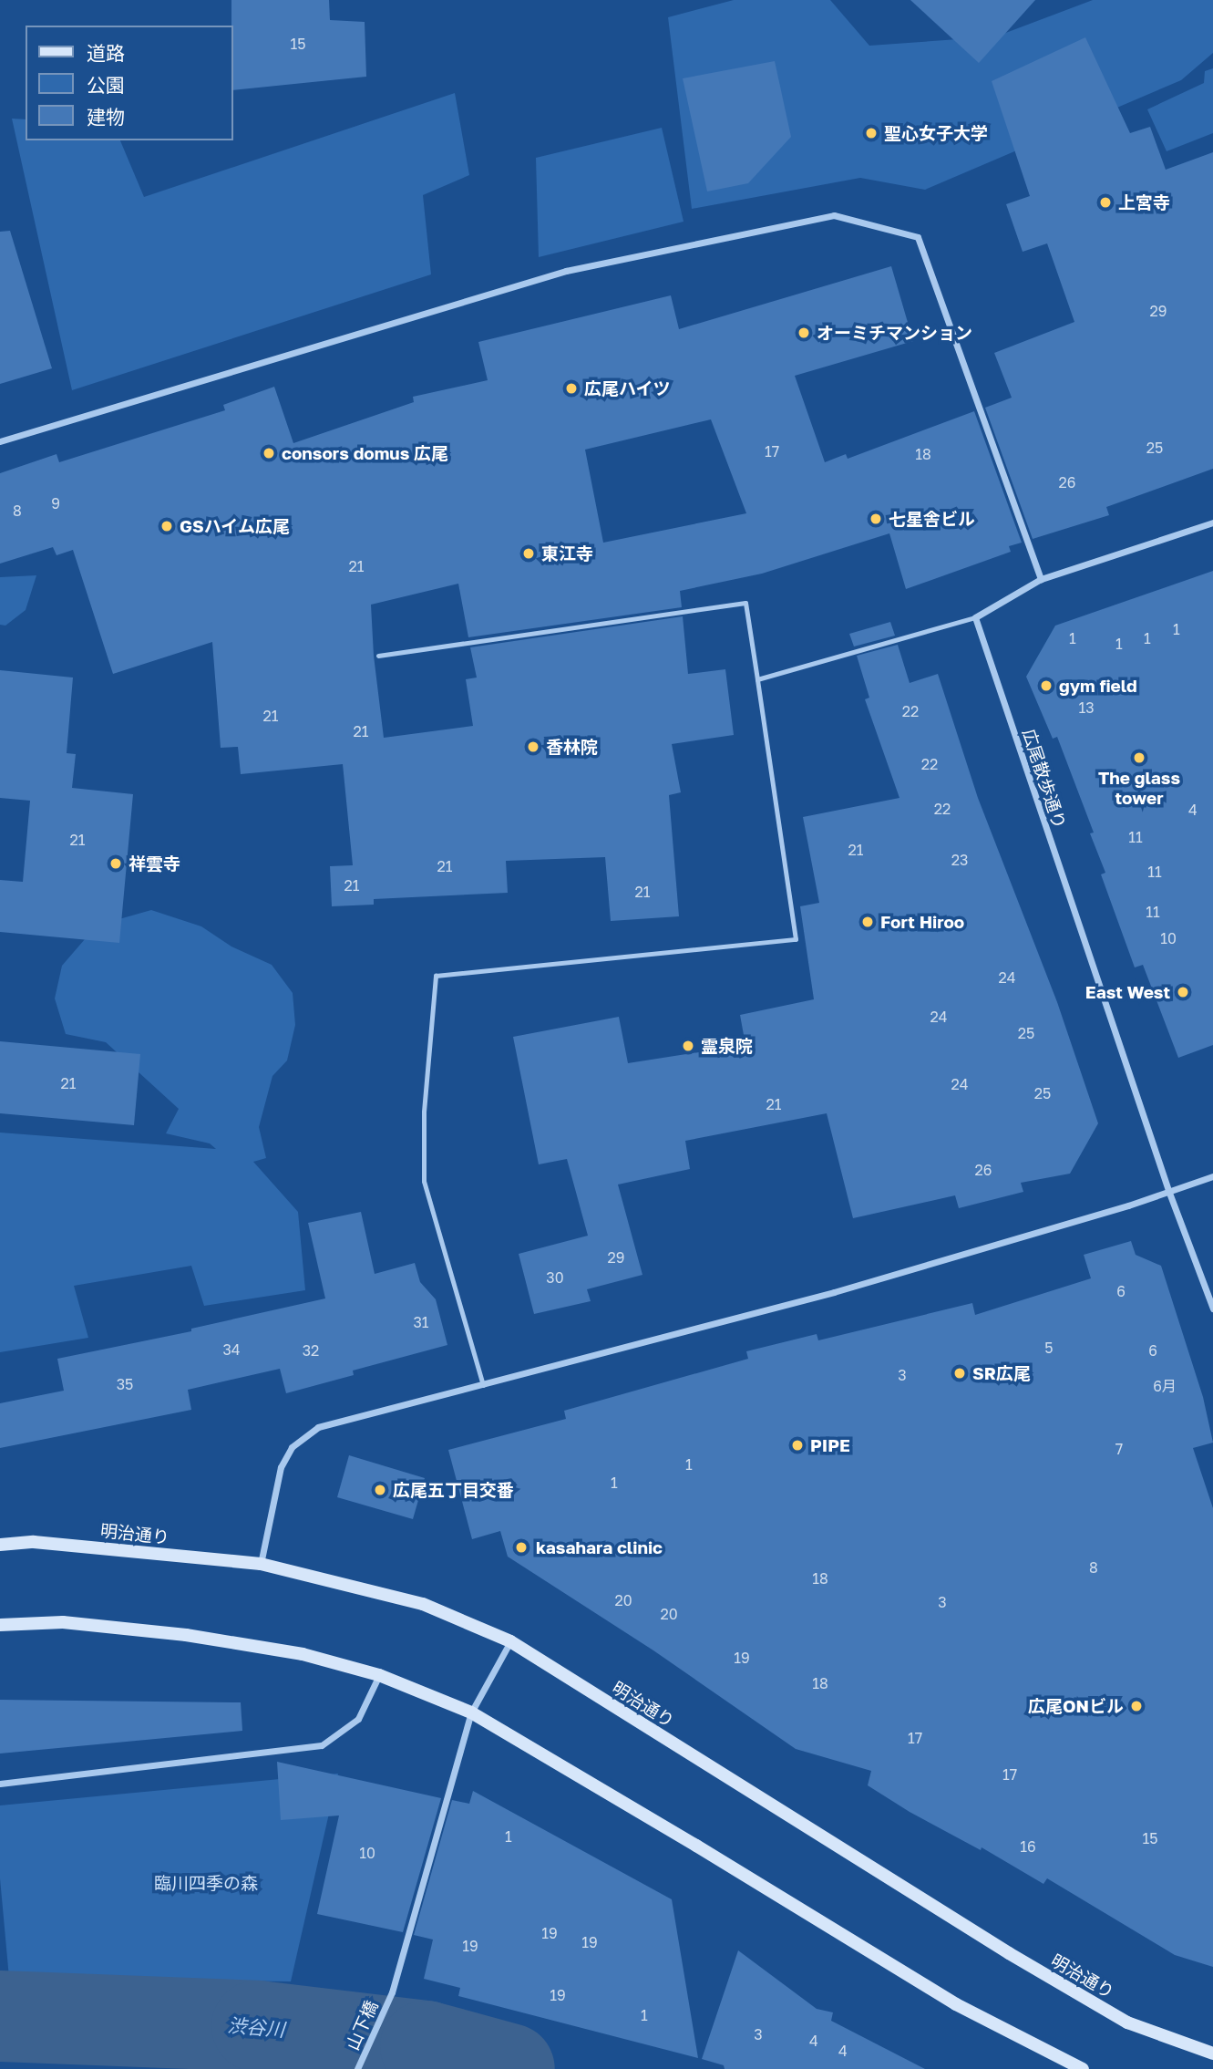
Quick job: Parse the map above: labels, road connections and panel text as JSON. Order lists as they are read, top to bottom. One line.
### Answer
{"streets":{"main road":["明治通り"],"street":["広尾散歩通り","山下橋"]},"crossings":[["明治通り","山下橋"]],"water":["渋谷川"],"parks":["臨川四季の森"],"places":["聖心女子大学","上宮寺","オーミチマンション","広尾ハイツ","consors domus 広尾","七星舎ビル","GSハイム広尾","東江寺","gym field","香林院","The glass tower","祥雲寺","Fort Hiroo","East West","霊泉院","SR広尾","PIPE","広尾五丁目交番","kasahara clinic","広尾ONビル"],"house_numbers":["15","29","25","17","18","26","9","8","21","1","1","1","1","13","22","21","21","22","22","4","11","21","21","23","21","11","21","21","11","10","24","24","25","21","24","25","21","26","29","30","6","31","5","34","32","6","3","35","6月","7","1","1","8","18","20","3","20","19","18","17","17","1","15","16","10","19","19","19","19","1","3","4","4"],"legend":["道路","公園","建物"]}
